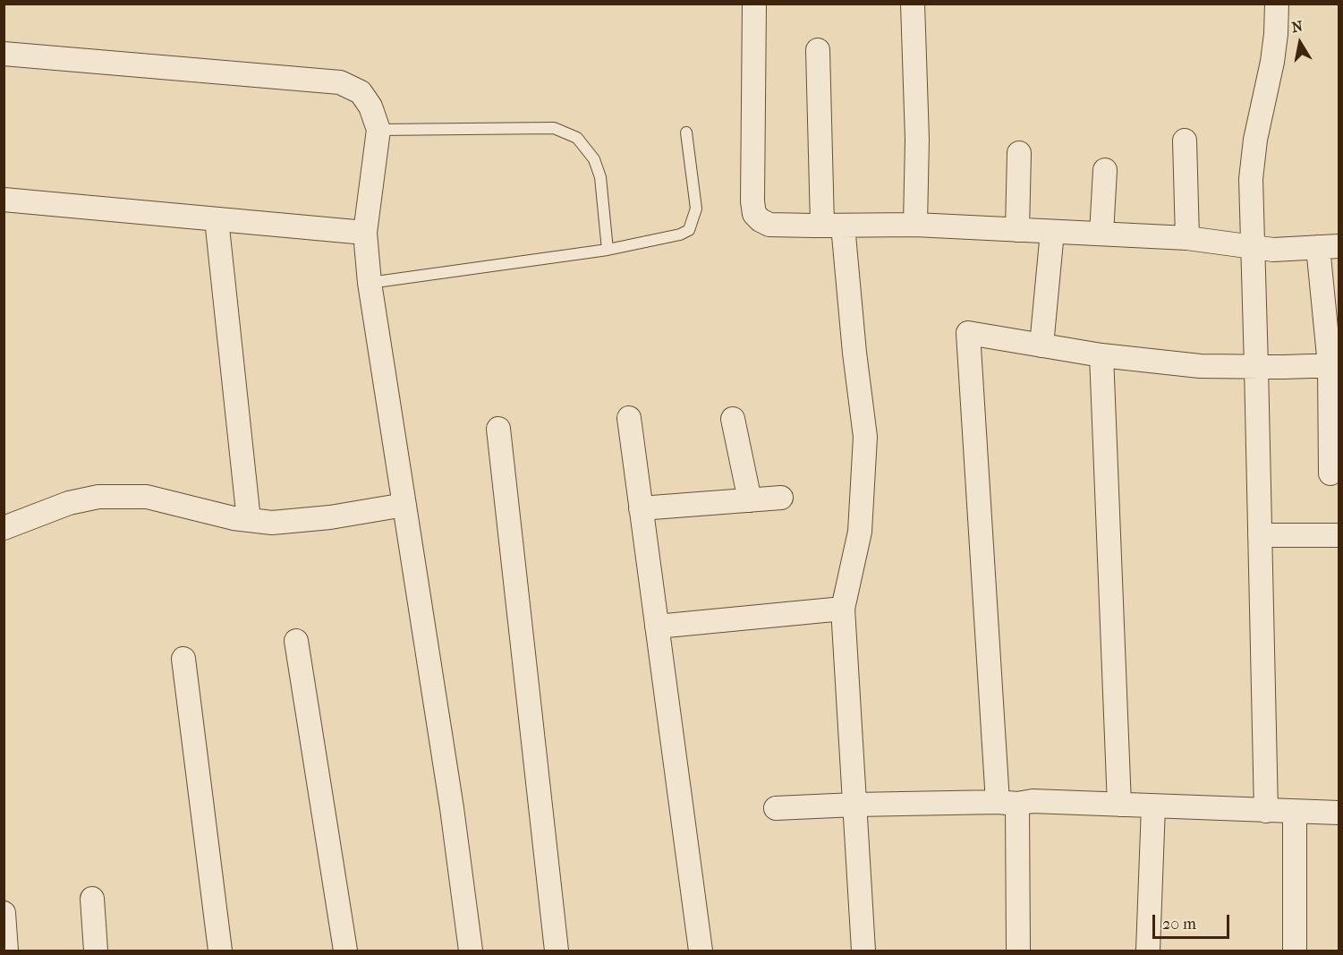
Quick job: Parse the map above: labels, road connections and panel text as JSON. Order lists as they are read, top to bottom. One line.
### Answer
{"scale_bar":"20 m","north":"top"}
